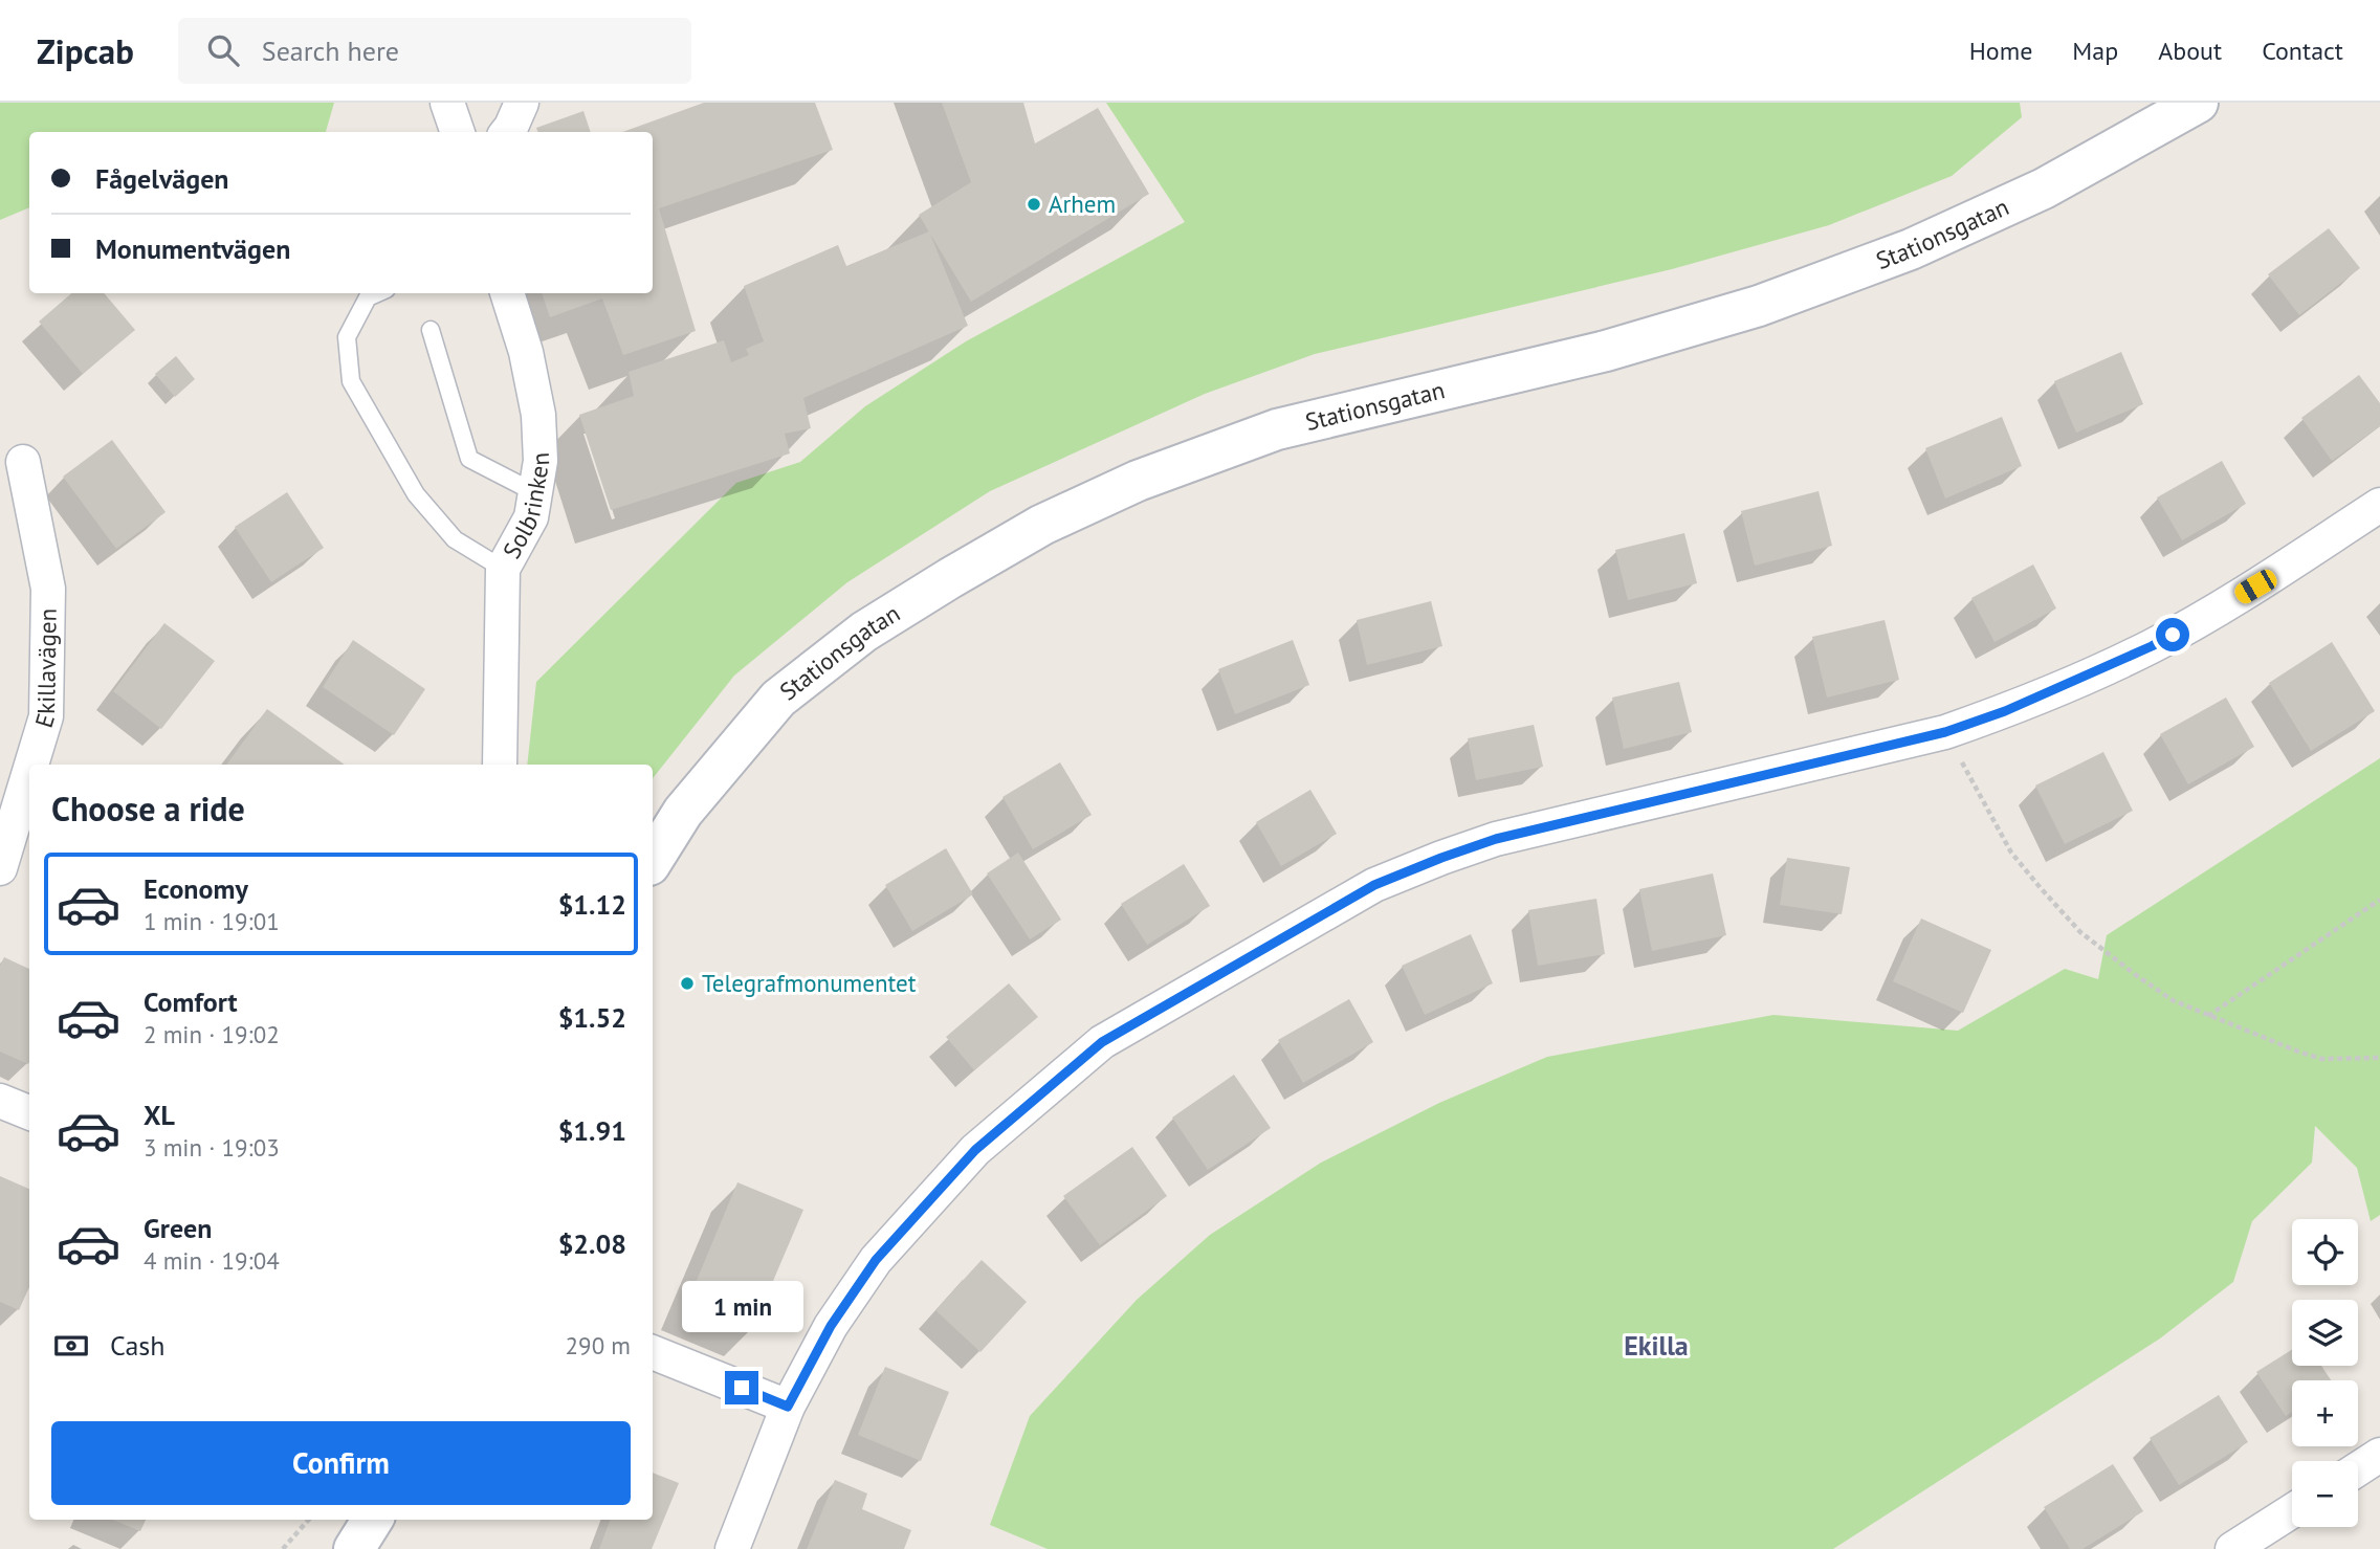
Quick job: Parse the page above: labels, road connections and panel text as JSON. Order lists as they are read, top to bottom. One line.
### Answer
{"streets":{"street":["Stationsgatan","Solbrinken","Ekillavägen"]},"districts":["Ekilla"],"places":["Arhem","Telegrafmonumentet"],"page":{"header":"Zipcab","search":"Search here","nav":["Home","Map","About","Contact"],"banner":["Fågelvägen","Monumentvägen"],"heading":"Choose a ride","list":[{"name":"Economy","note":"1 min · 19:01","value":"$1.12"},{"name":"Comfort","note":"2 min · 19:02","value":"$1.52"},{"name":"XL","note":"3 min · 19:03","value":"$1.91"},{"name":"Green","note":"4 min · 19:04","value":"$2.08"}],"map_buttons":["+","−"],"bubble":"1 min","pay":["Cash","290 m"],"buttons":"Confirm"}}
